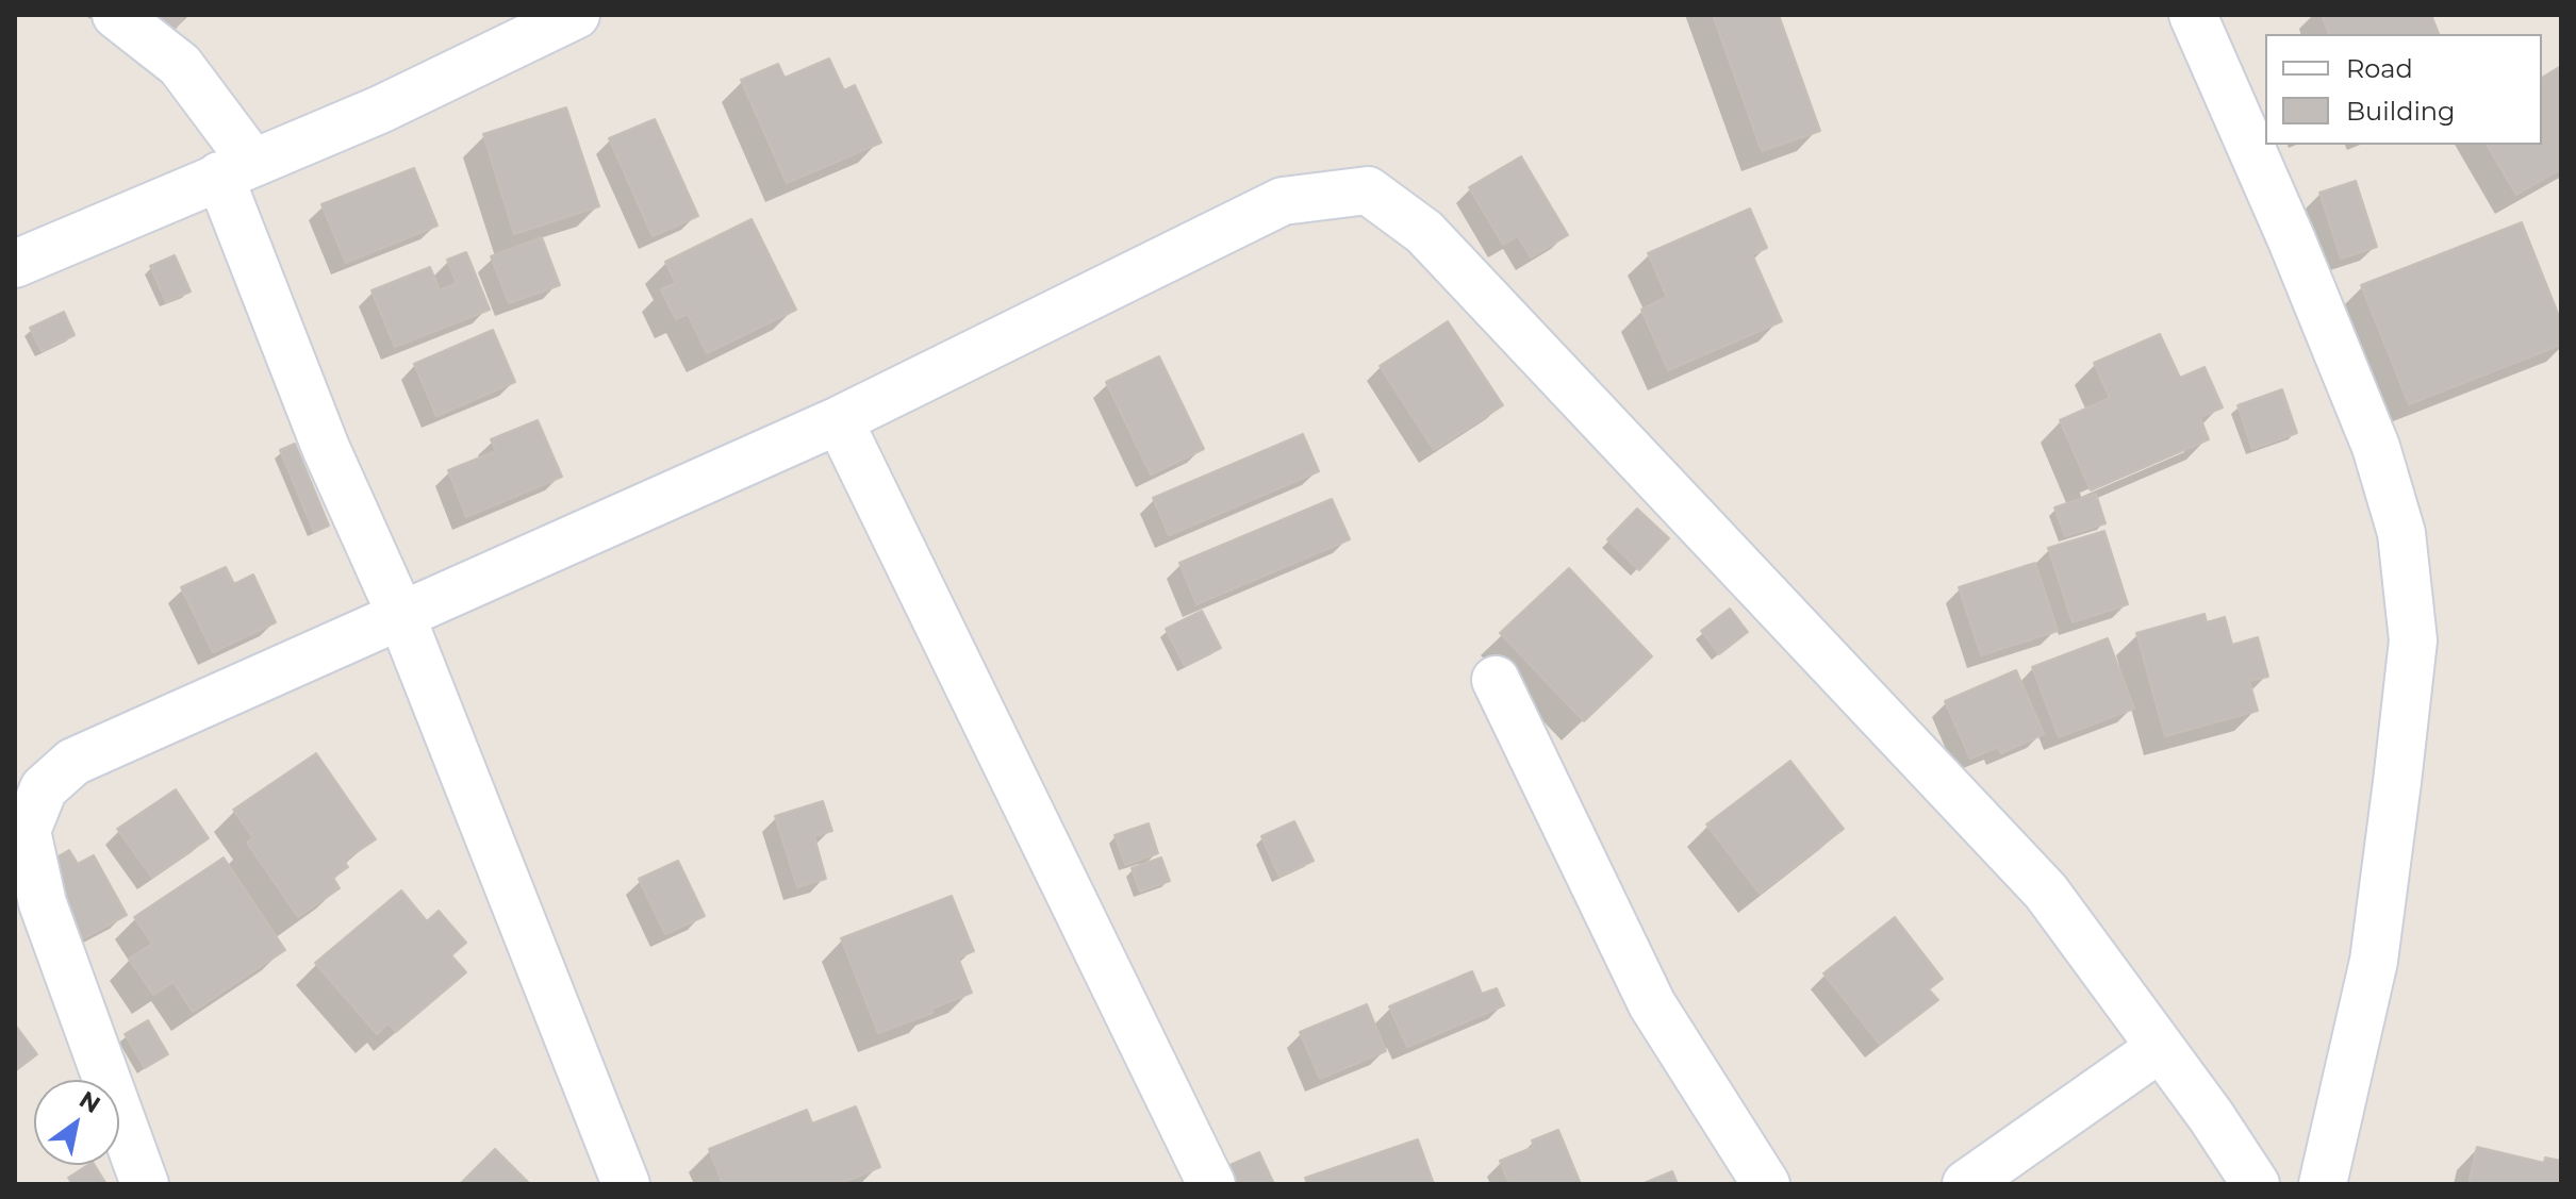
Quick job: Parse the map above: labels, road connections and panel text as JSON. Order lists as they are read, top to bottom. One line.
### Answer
{"legend":["Road","Building"],"north":"top right"}
